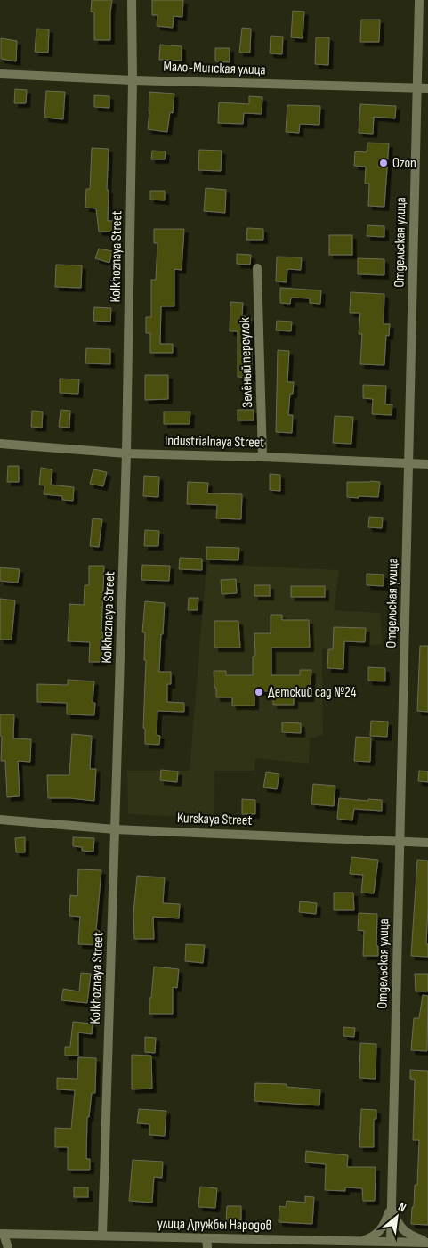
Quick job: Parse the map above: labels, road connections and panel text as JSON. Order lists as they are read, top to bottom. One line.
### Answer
{"streets":{"street":["Мало-Минская улица","Отдельская улица","Kolkhoznaya Street","Зелёный переулок","Industrialnaya Street","Kurskaya Street","улица Дружбы Народов"]},"crossings":[["Мало-Минская улица","Отдельская улица"],["Мало-Минская улица","Kolkhoznaya Street"],["Отдельская улица","Industrialnaya Street"],["Отдельская улица","Kurskaya Street"],["Отдельская улица","улица Дружбы Народов"],["Kolkhoznaya Street","Industrialnaya Street"],["Kolkhoznaya Street","Kurskaya Street"],["Kolkhoznaya Street","улица Дружбы Народов"],["Зелёный переулок","Industrialnaya Street"]],"places":["Ozon","Детский сад №24"],"north":"top right"}
